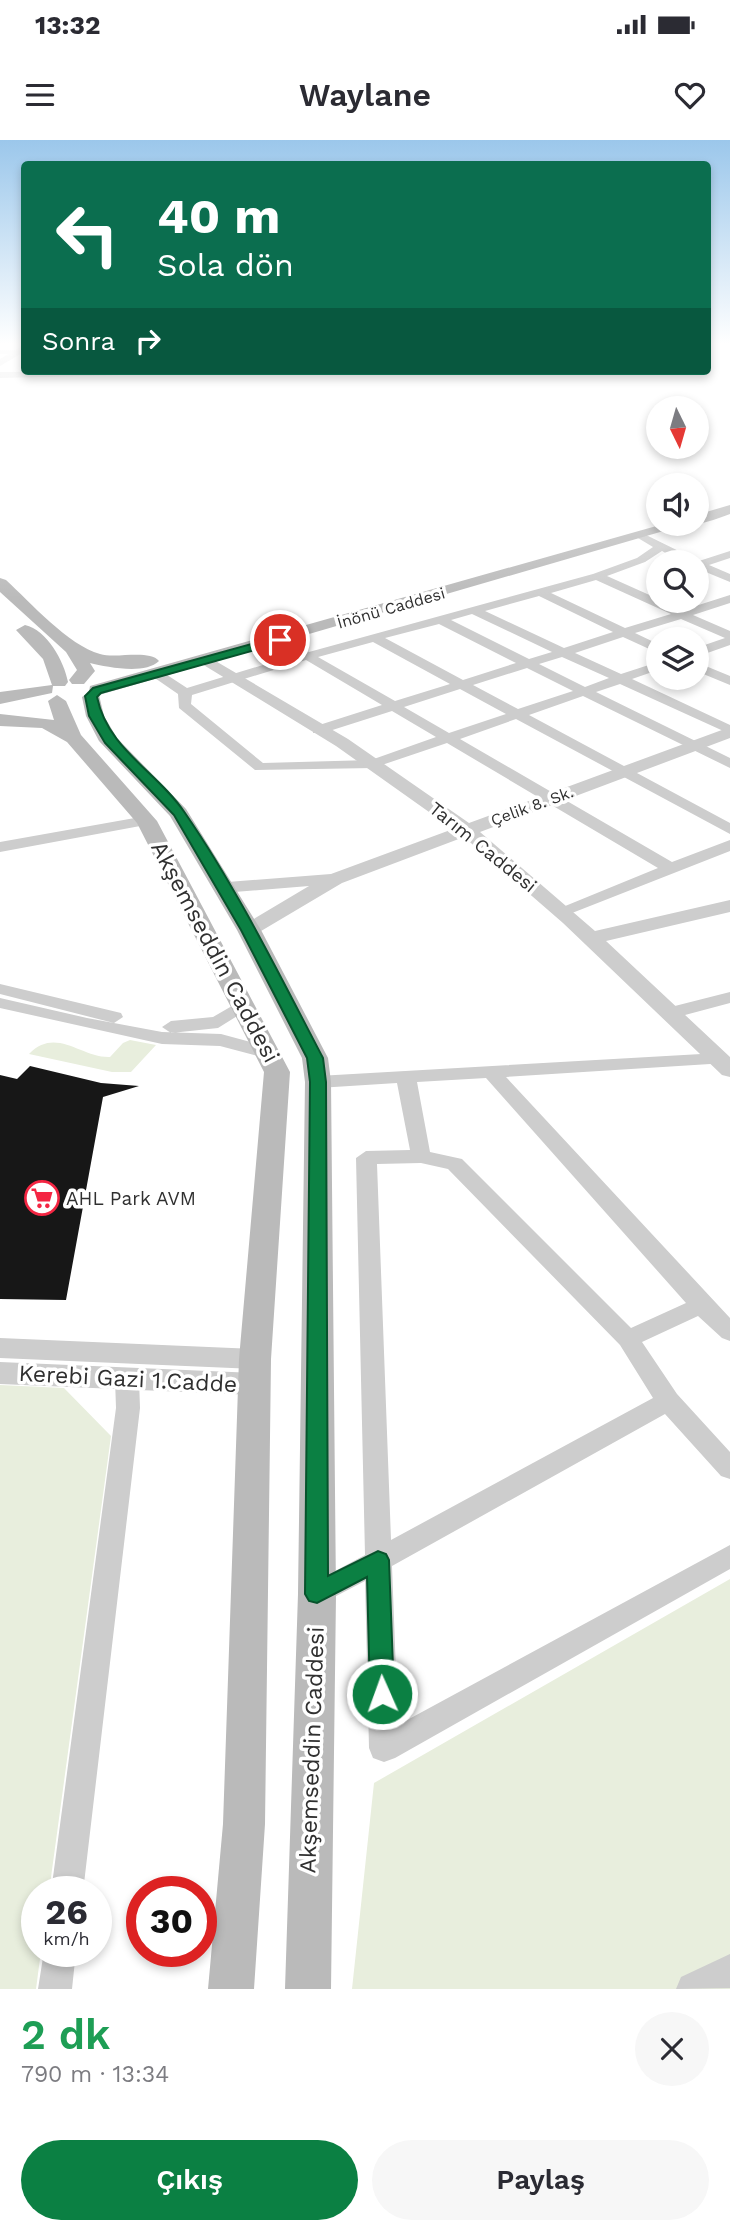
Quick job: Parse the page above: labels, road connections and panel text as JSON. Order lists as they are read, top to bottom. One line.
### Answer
{"streets":{"main road":["İnönü Caddesi","Akşemseddin Caddesi"],"street":["Çelik 8. Sk.","Tarım Caddesi","Kerebi Gazi 1.Cadde"]},"crossings":[["İnönü Caddesi","Tarım Caddesi"],["İnönü Caddesi","Akşemseddin Caddesi"],["Çelik 8. Sk.","Tarım Caddesi"],["Akşemseddin Caddesi","Kerebi Gazi 1.Cadde"]],"places":{"supermarket":["AHL Park AVM"]},"north":"bottom","page":{"status":"13:32","header":"Waylane","turn":["40 m","Sola dön"],"then":"Sonra","speed":"26 km/h","limit":"30","heading":["2 dk","790 m · 13:34"],"buttons":["Çıkış","Paylaş"]}}
